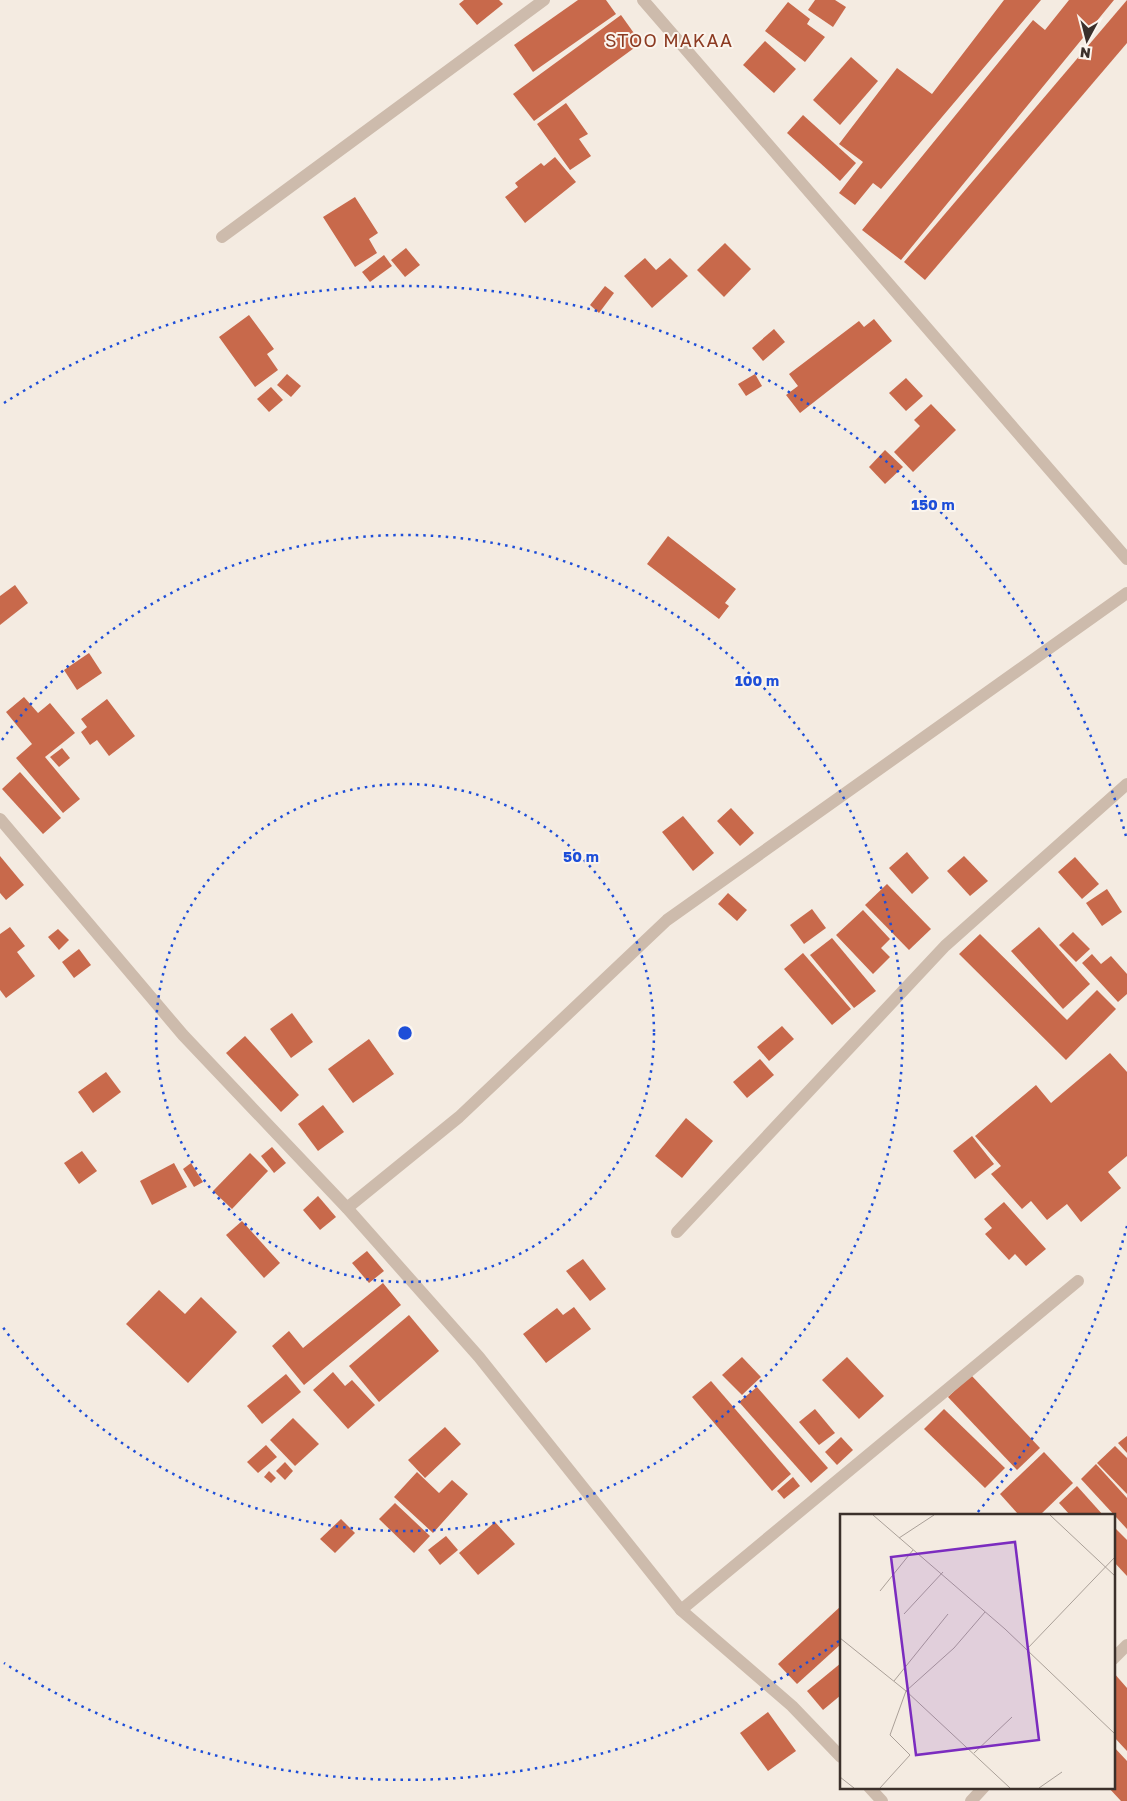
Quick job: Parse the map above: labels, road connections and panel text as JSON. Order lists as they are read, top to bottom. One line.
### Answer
{"districts":["STOO MAKAA"],"north":"bottom","rings":["150 m","100 m","50 m"]}
